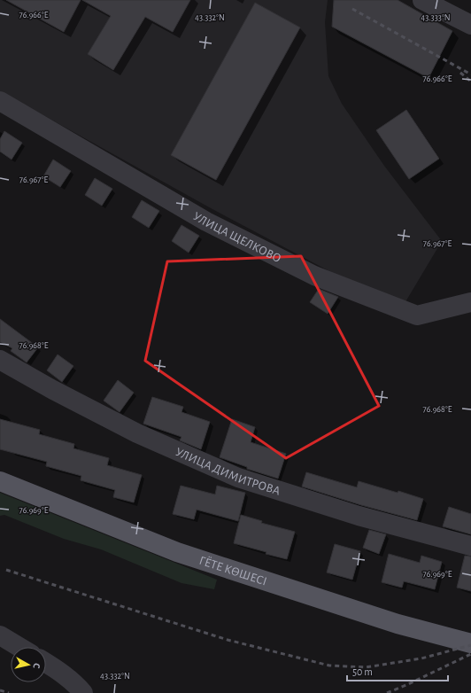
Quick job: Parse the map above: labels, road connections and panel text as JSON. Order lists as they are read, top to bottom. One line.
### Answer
{"streets":{"main road":["ГЁТЕ КӨШЕСІ"],"street":["УЛИЦА ЩЕЛКОВО","УЛИЦА ДИМИТРОВА"]},"scale_bar":"50 m","north":"right","coordinates":["76.966°E","43.332°N","43.333°N","76.967°E","76.968°E","76.969°E"]}
